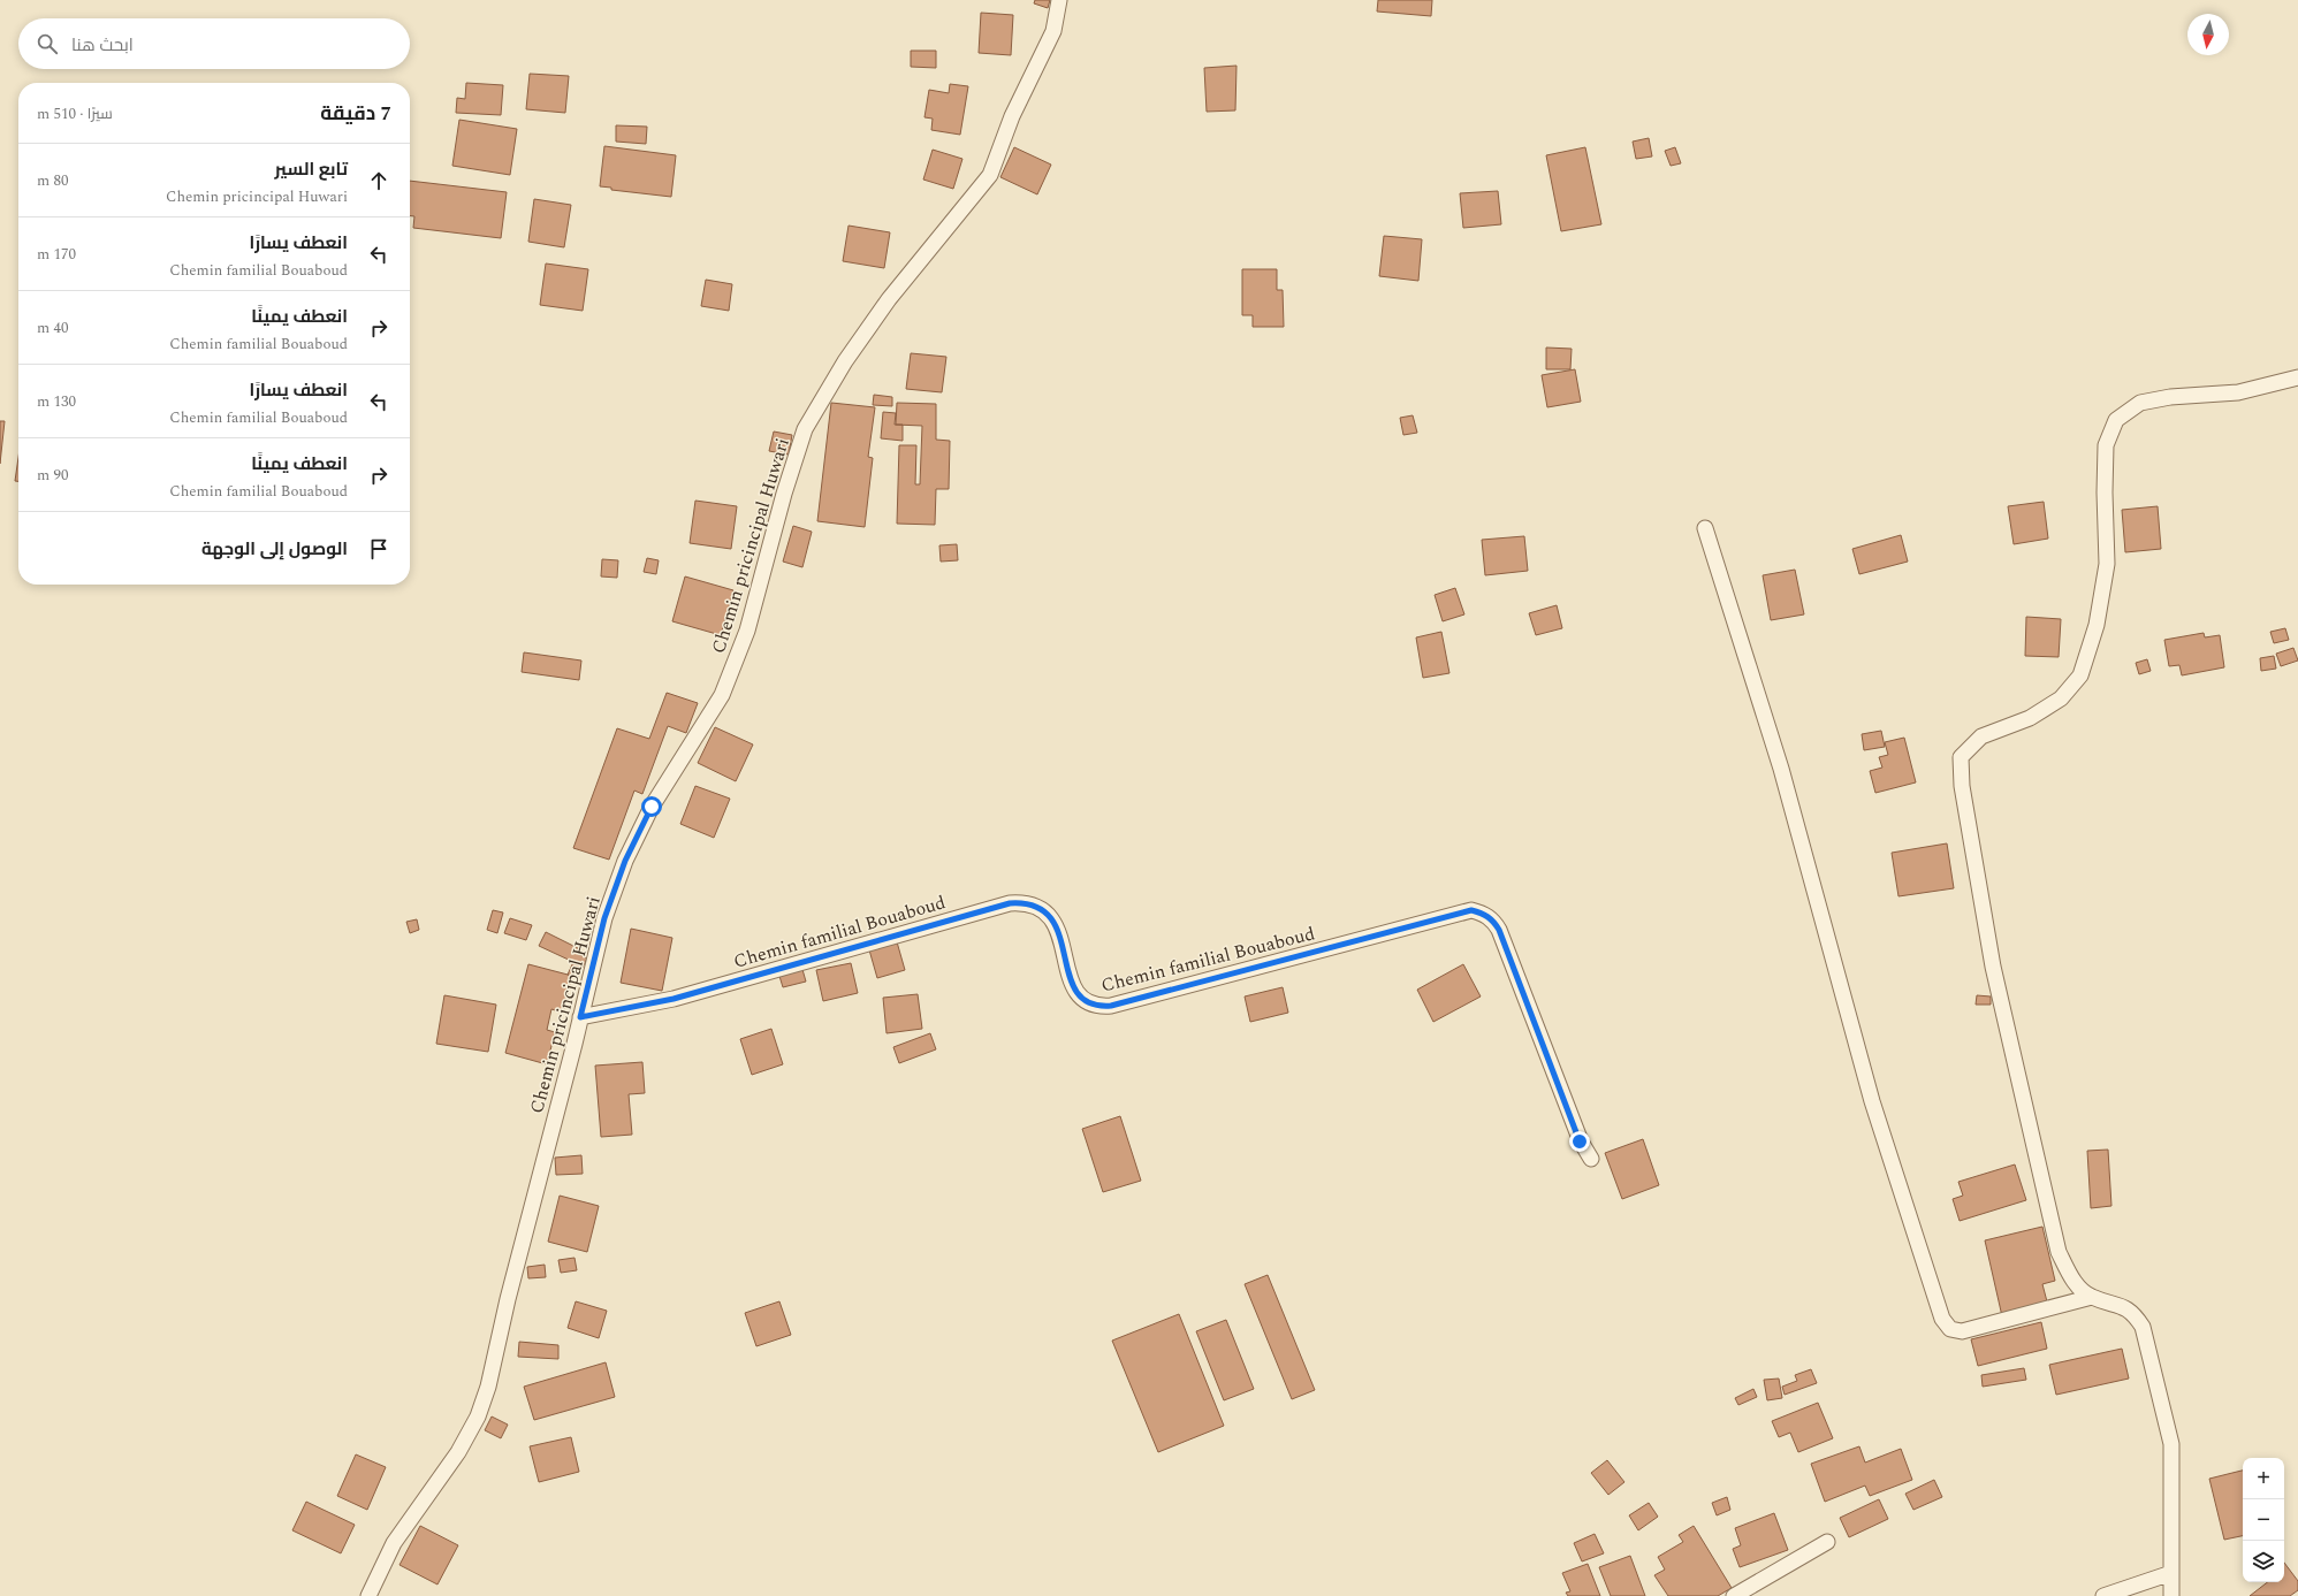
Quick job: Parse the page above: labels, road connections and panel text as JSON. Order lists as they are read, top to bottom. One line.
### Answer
{"streets":{"street":["Chemin pricincipal Huwari","Chemin familial Bouaboud"]},"crossings":[["Chemin pricincipal Huwari","Chemin familial Bouaboud"]],"north":"bottom","page":{"search":"ابحث هنا","heading":["7 دقيقة","سيرًا · 510 m"],"list":[["تابع السير","Chemin pricincipal Huwari","80 m"],["انعطف يسارًا","Chemin familial Bouaboud","170 m"],["انعطف يمينًا","Chemin familial Bouaboud","40 m"],["انعطف يسارًا","Chemin familial Bouaboud","130 m"],["انعطف يمينًا","Chemin familial Bouaboud","90 m"],"الوصول إلى الوجهة"],"map_buttons":["+","−"]}}
